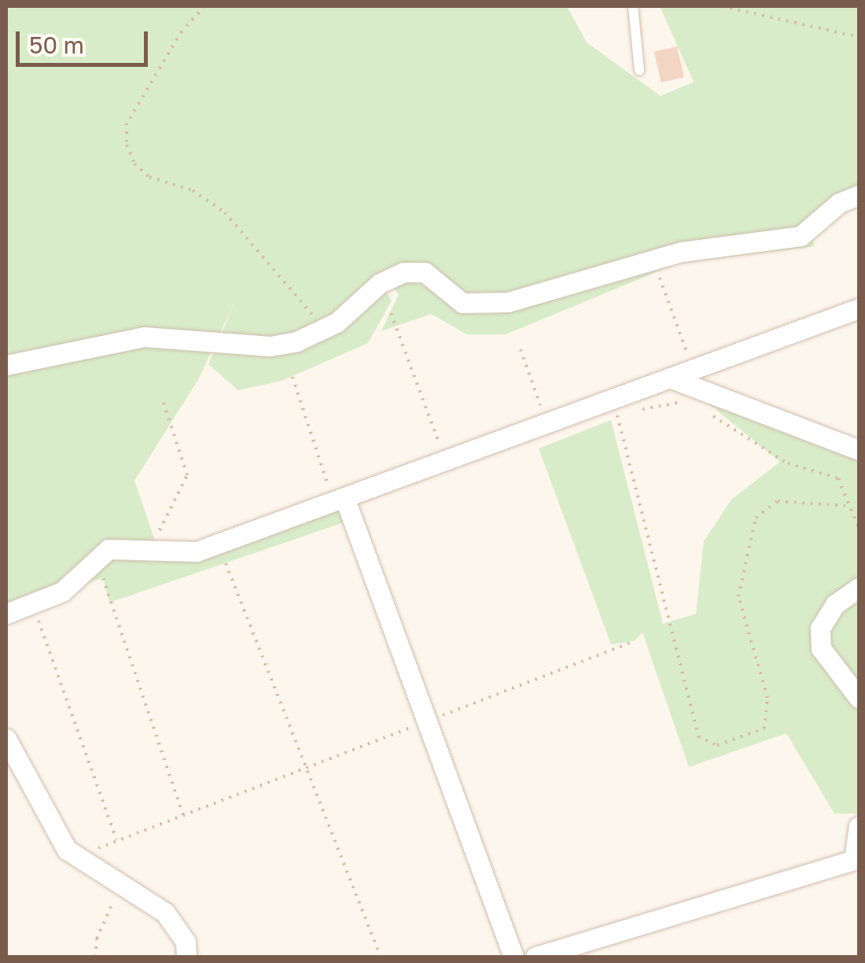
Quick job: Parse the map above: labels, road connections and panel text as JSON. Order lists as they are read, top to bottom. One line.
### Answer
{"scale_bar":"50 m"}
